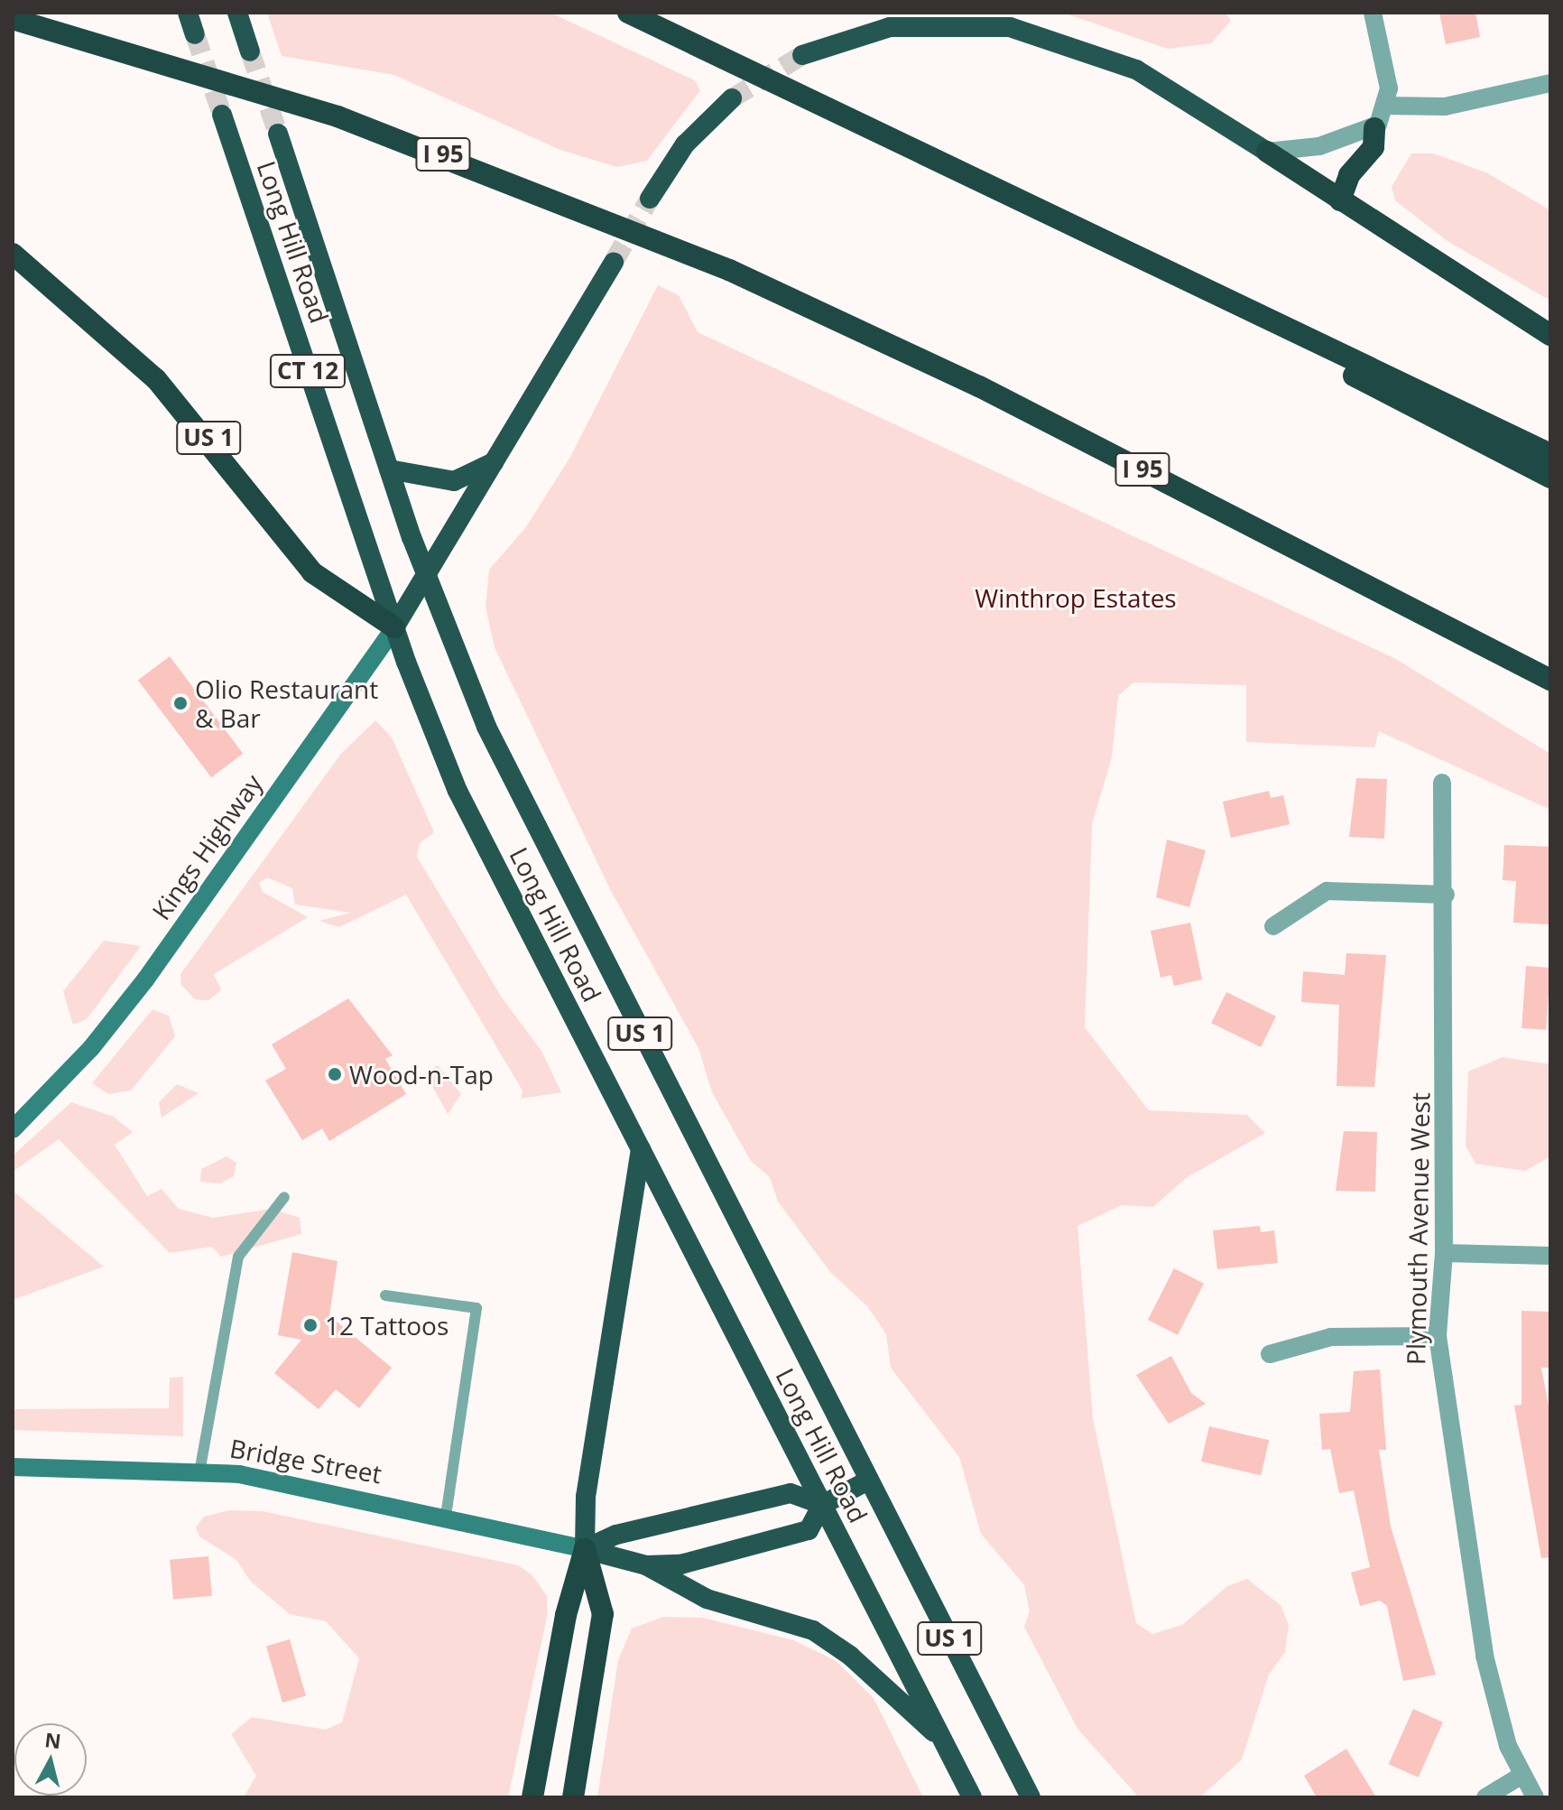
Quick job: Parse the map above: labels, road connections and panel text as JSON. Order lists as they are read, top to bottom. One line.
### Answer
{"streets":{"highway":["I 95","Long Hill Road","CT 12","US 1","Kings Highway","Bridge Street"],"street":["Plymouth Avenue West"]},"crossings":[["Long Hill Road","US 1"],["Long Hill Road","Kings Highway"],["Long Hill Road","Bridge Street"],["US 1","Kings Highway"]],"parks":["Winthrop Estates"],"places":["Olio Restaurant & Bar","Wood-n-Tap","12 Tattoos"],"north":"top"}
